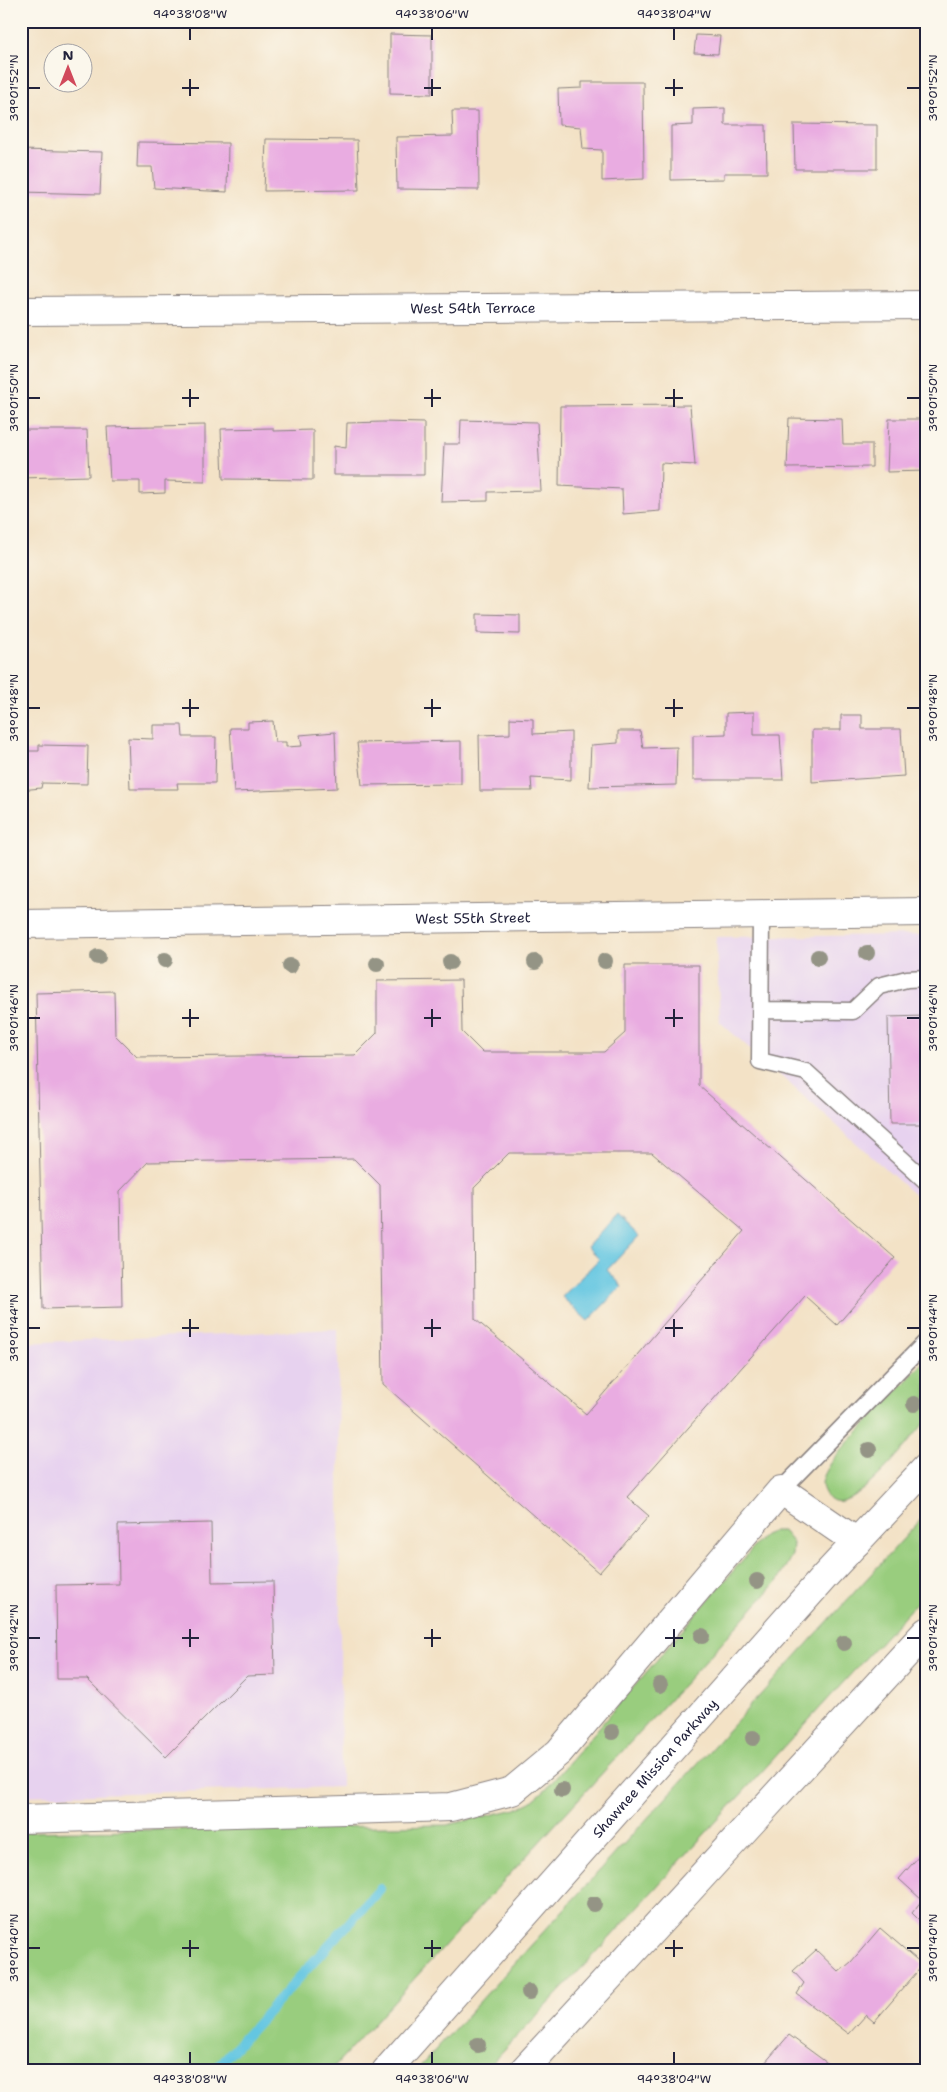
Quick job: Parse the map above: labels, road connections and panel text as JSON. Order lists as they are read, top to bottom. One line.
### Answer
{"streets":{"main road":["West 54th Terrace","West 55th Street","Shawnee Mission Parkway"]},"north":"top","coordinates":["94°38'08\"W","94°38'06\"W","94°38'04\"W","39°01'52\"N","39°01'50\"N","39°01'48\"N","39°01'46\"N","39°01'44\"N","39°01'42\"N","39°01'40\"N"]}
